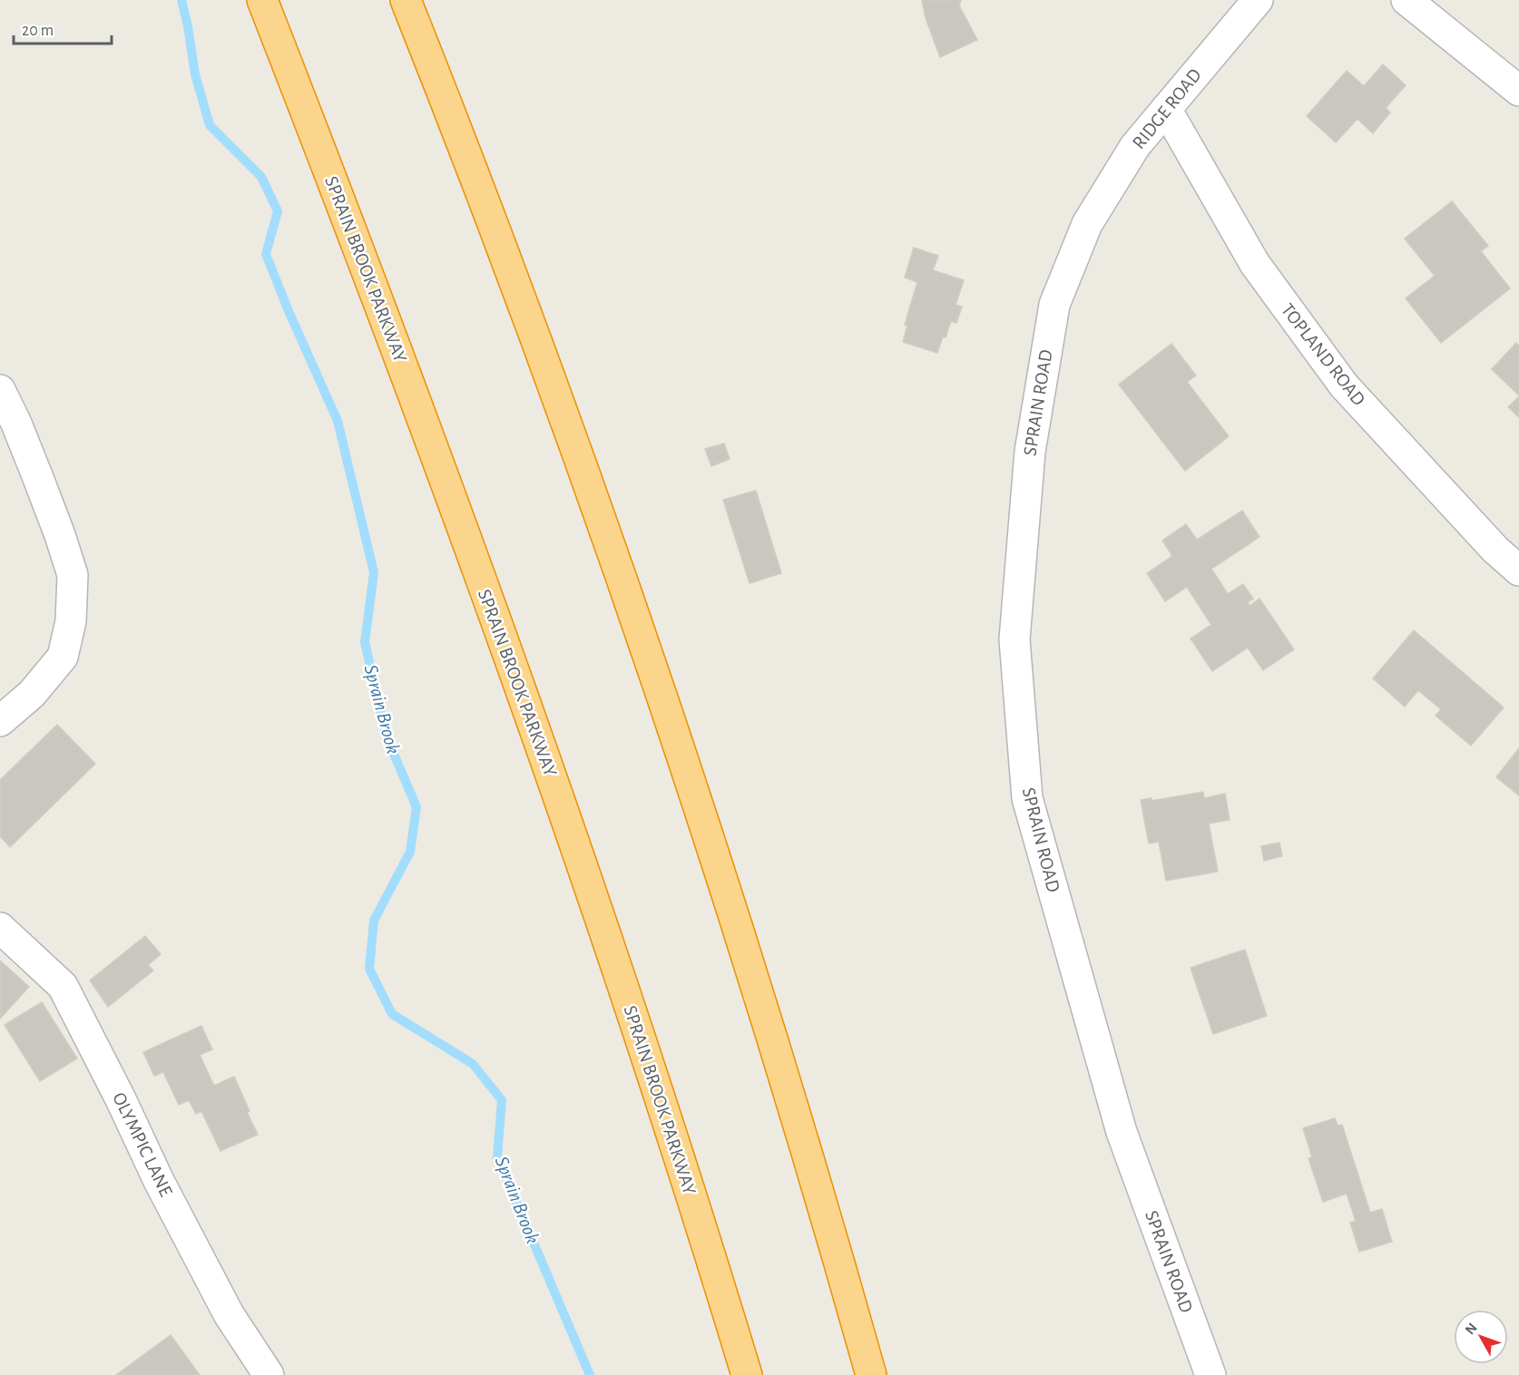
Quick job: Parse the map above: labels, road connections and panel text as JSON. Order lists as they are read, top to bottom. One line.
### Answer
{"streets":{"highway":["SPRAIN BROOK PARKWAY"],"street":["RIDGE ROAD","TOPLAND ROAD","SPRAIN ROAD","OLYMPIC LANE"]},"crossings":[["RIDGE ROAD","TOPLAND ROAD"],["RIDGE ROAD","SPRAIN ROAD"]],"water":["Sprain Brook"],"scale_bar":"20 m","north":"top left"}
